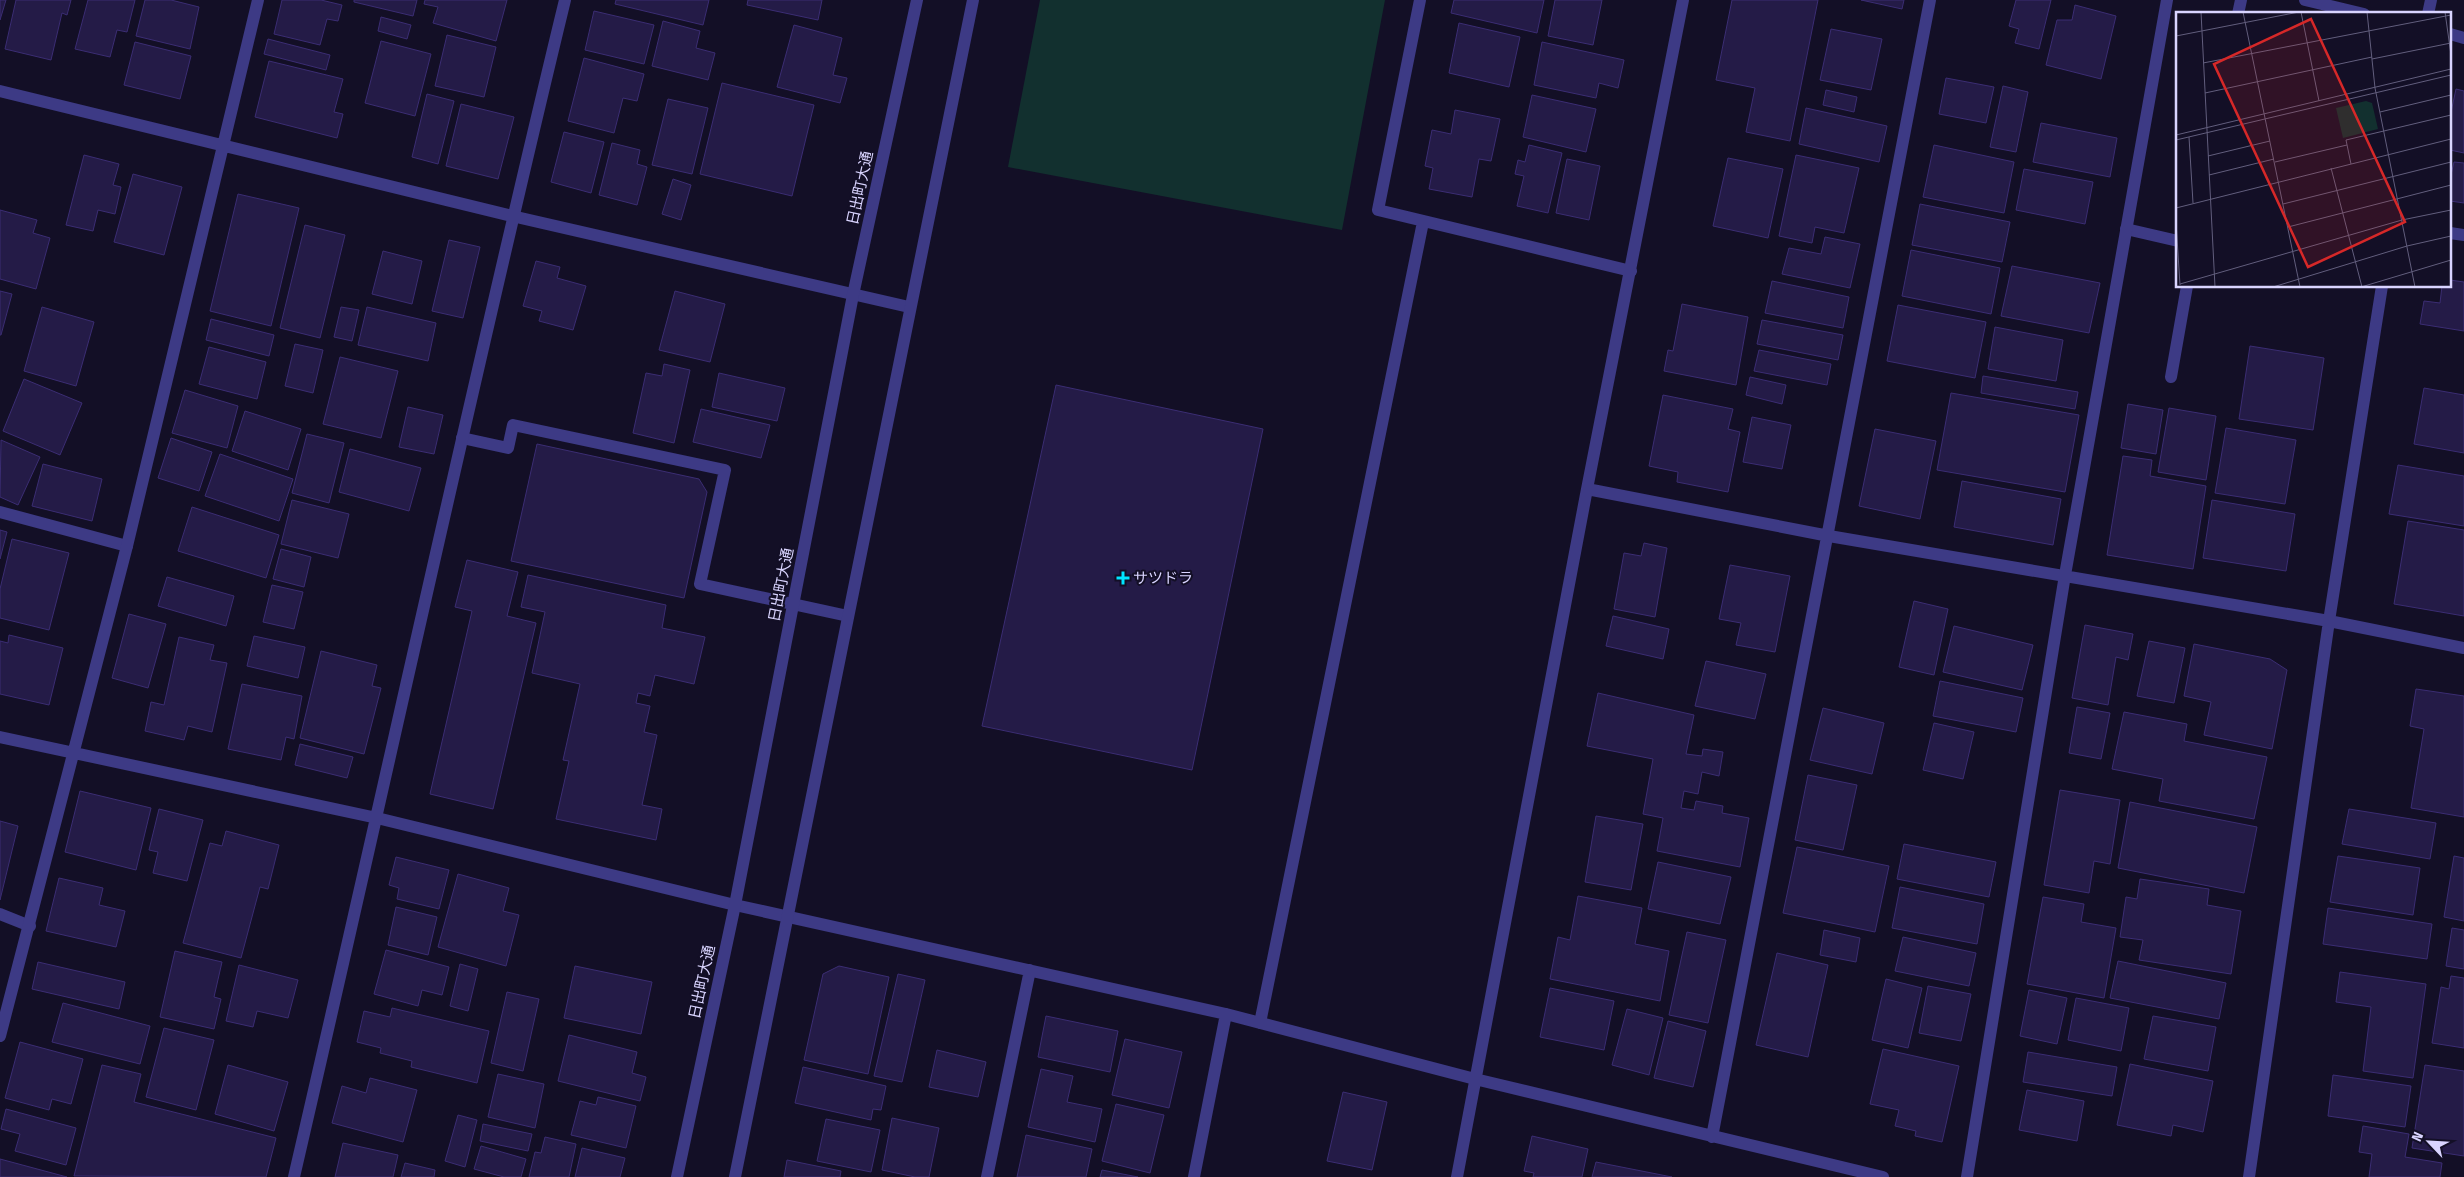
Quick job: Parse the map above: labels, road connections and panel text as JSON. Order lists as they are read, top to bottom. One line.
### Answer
{"streets":{"street":["日出町大通"]},"places":{"health":["サツドラ"]},"north":"top left"}
